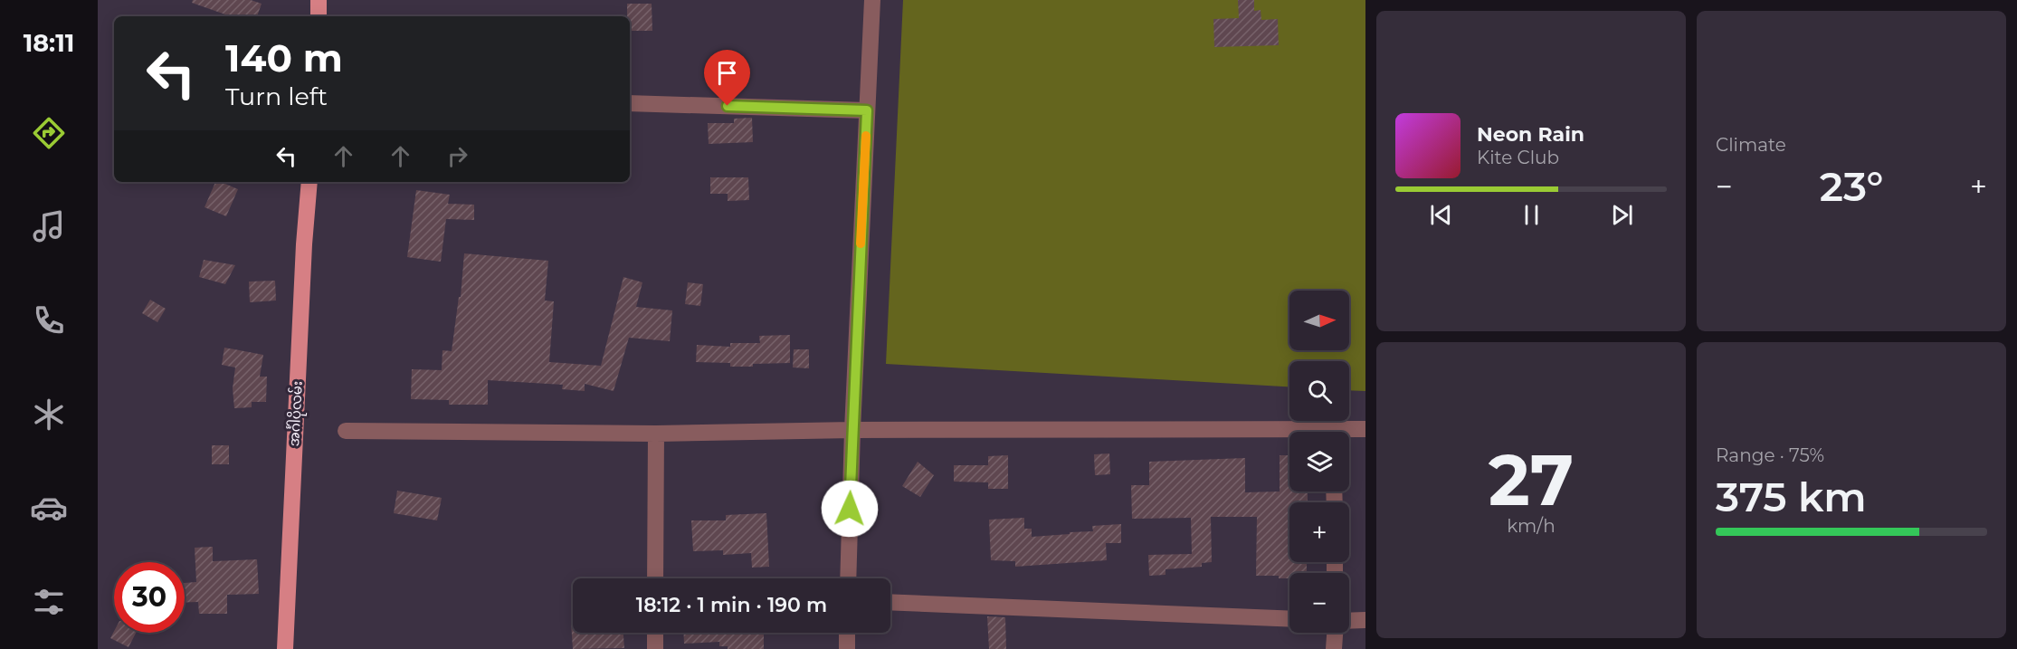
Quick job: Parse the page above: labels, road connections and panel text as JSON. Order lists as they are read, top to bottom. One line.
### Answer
{"streets":{"main road":["အင်္ဂါပိုလမ်း"]},"north":"right","page":{"tabs":"18:11","tile":["Climate",["27","km/h"],["Range · 75%","375 km"]],"turn":["140 m","Turn left"],"song":["Neon Rain","Kite Club"],"heat":["−","23°","+"],"map_buttons":["+","−"],"limit":"30","trip":"18:12 · 1 min · 190 m"}}
